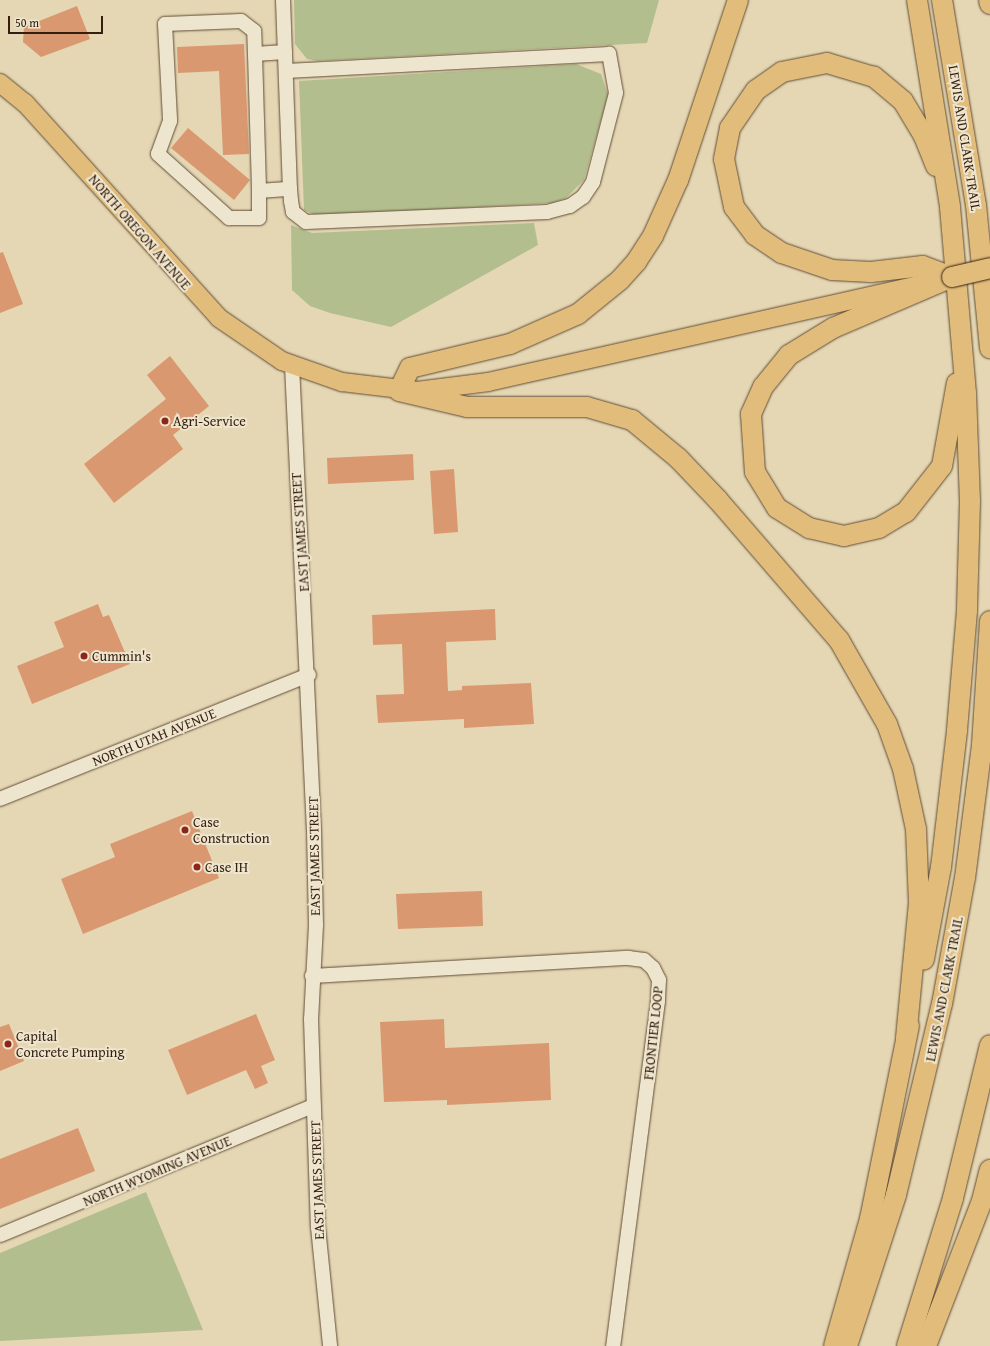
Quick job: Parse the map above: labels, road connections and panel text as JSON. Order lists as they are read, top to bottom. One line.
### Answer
{"streets":{"highway":["LEWIS AND CLARK TRAIL"],"main road":["NORTH OREGON AVENUE"],"street":["EAST JAMES STREET","NORTH UTAH AVENUE","FRONTIER LOOP","NORTH WYOMING AVENUE"]},"crossings":[["NORTH OREGON AVENUE","EAST JAMES STREET"],["EAST JAMES STREET","NORTH UTAH AVENUE"],["EAST JAMES STREET","FRONTIER LOOP"],["EAST JAMES STREET","NORTH WYOMING AVENUE"]],"places":["Agri-Service","Cummin's","Case Construction","Case IH","Capital Concrete Pumping"],"scale_bar":"50 m"}
